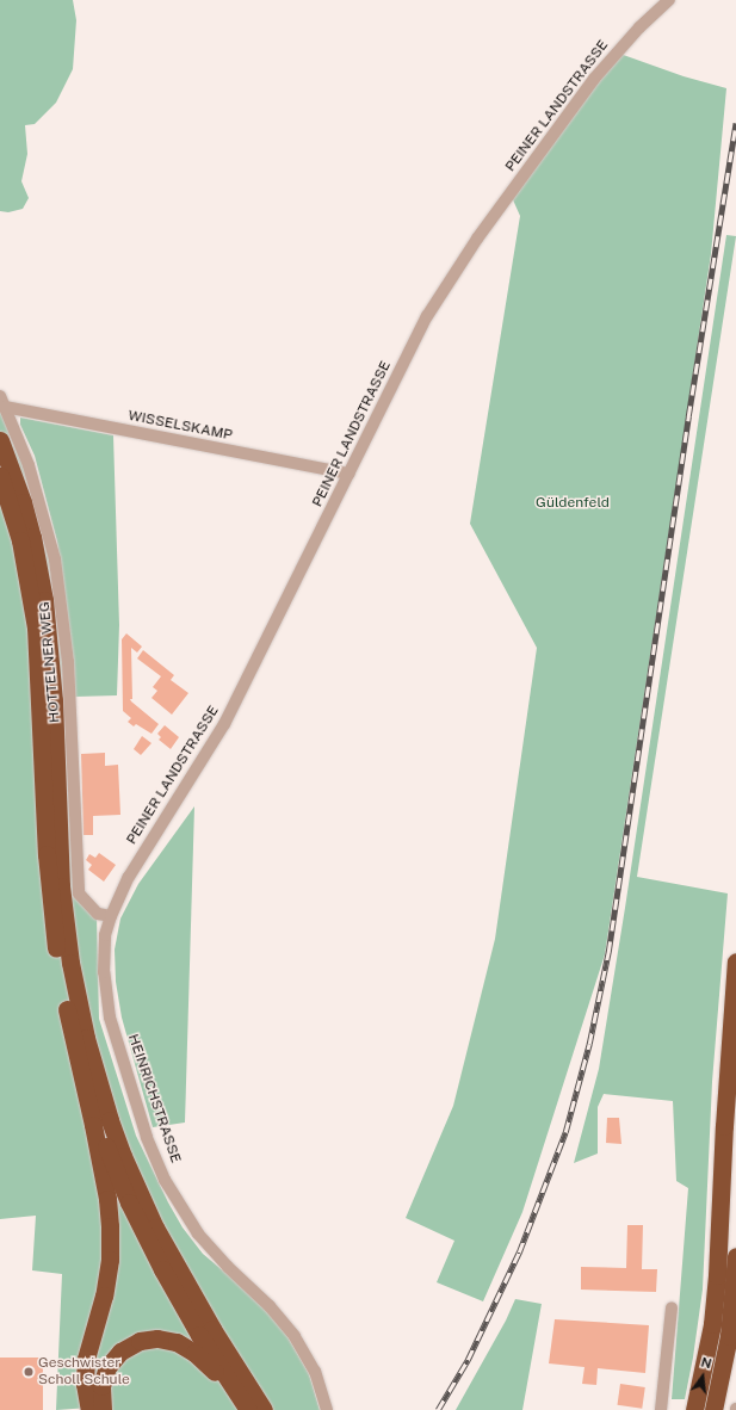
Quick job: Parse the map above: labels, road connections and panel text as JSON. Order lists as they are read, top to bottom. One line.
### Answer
{"streets":{"street":["PEINER LANDSTRASSE","WISSELSKAMP","HOTTELNER WEG","HEINRICHSTRASSE"]},"crossings":[["PEINER LANDSTRASSE","WISSELSKAMP"],["PEINER LANDSTRASSE","HOTTELNER WEG"],["PEINER LANDSTRASSE","HEINRICHSTRASSE"],["WISSELSKAMP","HOTTELNER WEG"],["HOTTELNER WEG","HEINRICHSTRASSE"]],"parks":["Güldenfeld"],"places":["Geschwister Scholl Schule"],"north":"top"}
